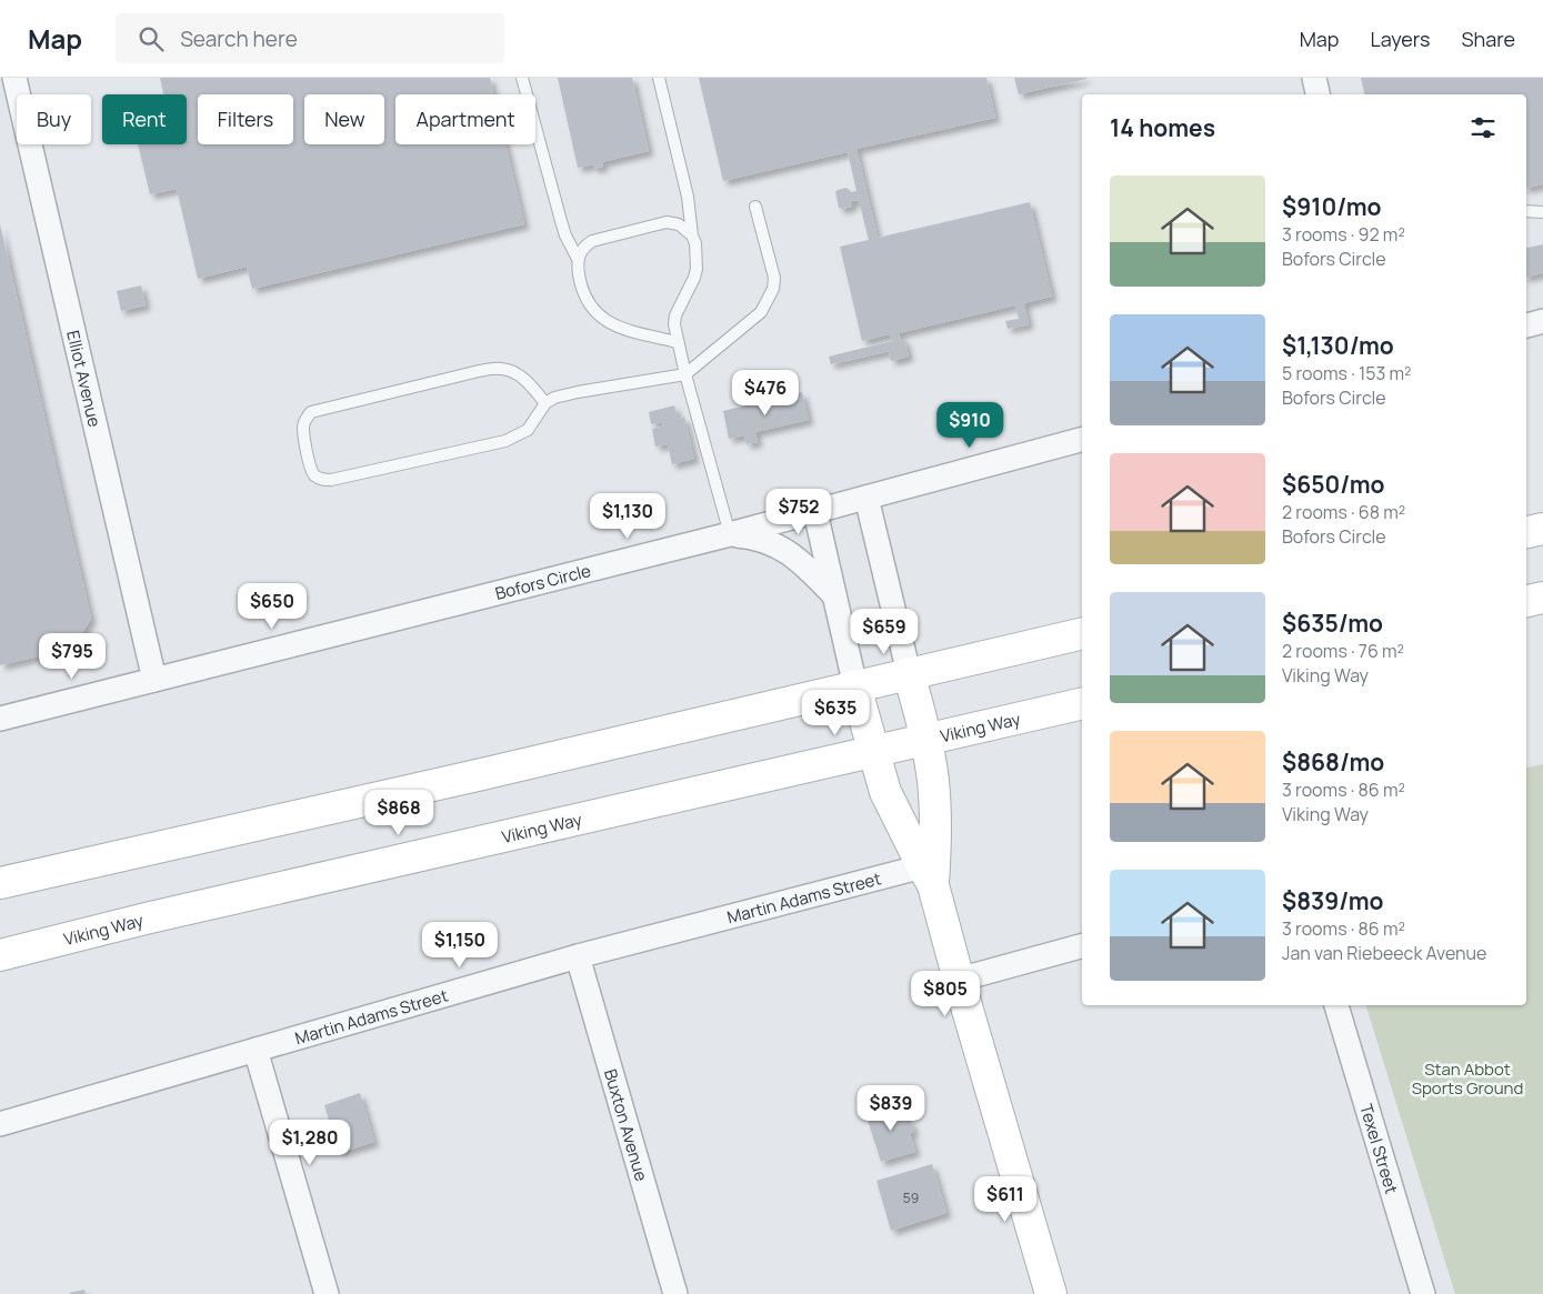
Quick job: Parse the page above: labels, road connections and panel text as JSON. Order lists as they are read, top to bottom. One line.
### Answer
{"streets":{"main road":["Viking Way"],"street":["Elliot Avenue","Bofors Circle","Martin Adams Street","Buxton Avenue","Texel Street"]},"crossings":[["Elliot Avenue","Bofors Circle"],["Martin Adams Street","Buxton Avenue"]],"parks":["Stan Abbot Sports Ground"],"house_numbers":["59"],"page":{"header":"Map","search":"Search here","nav":["Map","Layers","Share"],"chip":["Buy","Rent","Filters","New","Apartment"],"heading":"14 homes","list":[{"name":"$910/mo","note":"3 rooms · 92 m² · Bofors Circle"},{"name":"$1,130/mo","note":"5 rooms · 153 m² · Bofors Circle"},{"name":"$650/mo","note":"2 rooms · 68 m² · Bofors Circle"},{"name":"$635/mo","note":"2 rooms · 76 m² · Viking Way"},{"name":"$868/mo","note":"3 rooms · 86 m² · Viking Way"},{"name":"$839/mo","note":"3 rooms · 86 m² · Jan van Riebeeck Avenue"}],"price":["$476","$910","$752","$1,130","$650","$659","$795","$635","$868","$1,150","$805","$839","$1,280","$611"]}}
